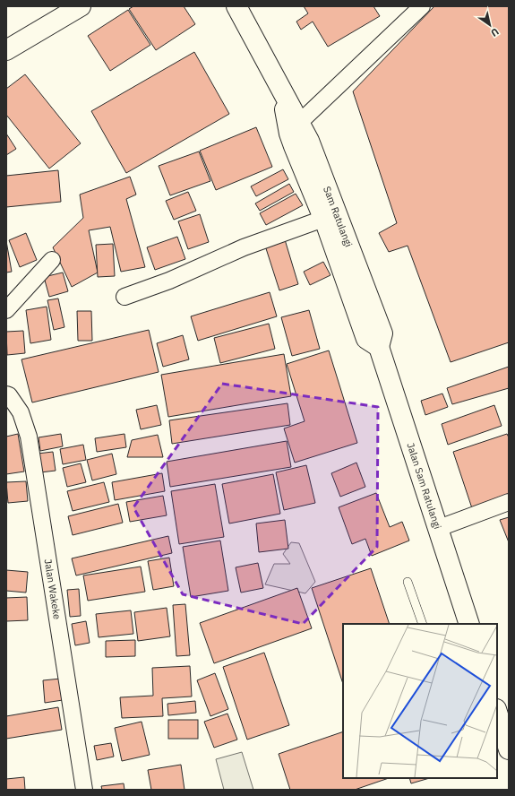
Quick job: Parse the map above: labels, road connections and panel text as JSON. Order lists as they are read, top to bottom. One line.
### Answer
{"streets":{"main road":["Sam Ratulangi","Jalan Sam Ratulangi"],"street":["Jalan Wakeke"]},"crossings":[["Sam Ratulangi","Jalan Sam Ratulangi"]],"north":"bottom right"}
